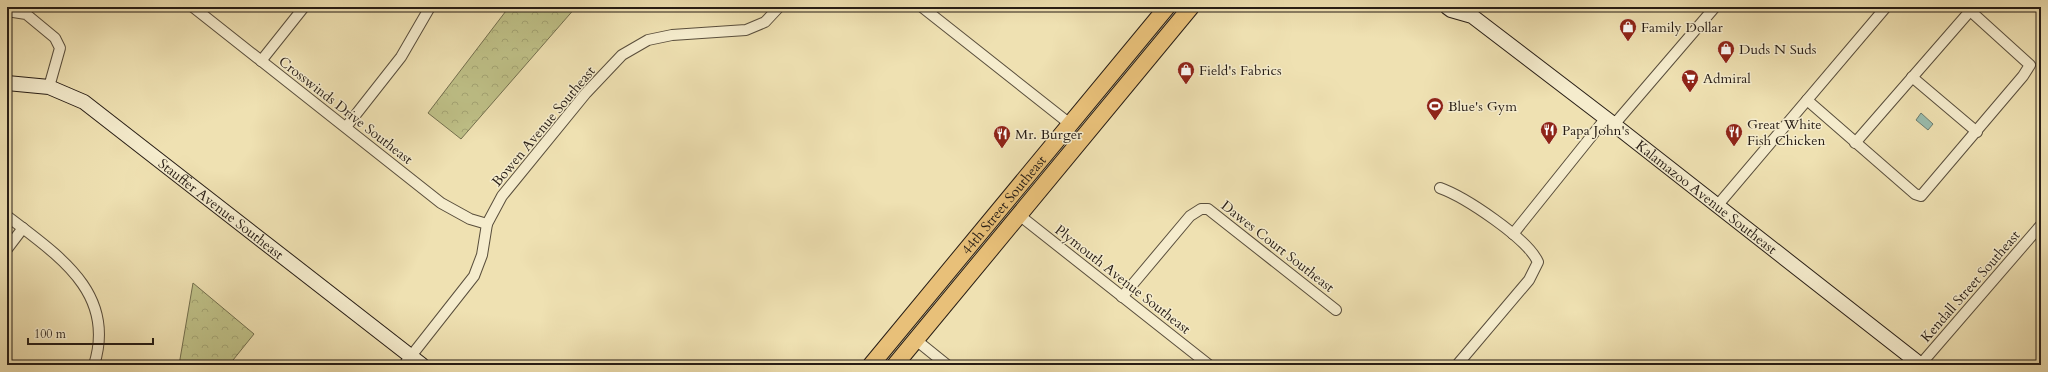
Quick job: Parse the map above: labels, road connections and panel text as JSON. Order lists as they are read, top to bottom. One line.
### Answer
{"streets":{"main road":["Kalamazoo Avenue Southeast","44th Street Southeast","Stauffer Avenue Southeast"],"street":["Crosswinds Drive Southeast","Bowen Avenue Southeast","Dawes Court Southeast","Plymouth Avenue Southeast","Kendall Street Southeast"]},"crossings":[["Crosswinds Drive Southeast","Bowen Avenue Southeast"],["Bowen Avenue Southeast","Stauffer Avenue Southeast"],["Kalamazoo Avenue Southeast","Kendall Street Southeast"],["44th Street Southeast","Plymouth Avenue Southeast"],["Dawes Court Southeast","Plymouth Avenue Southeast"]],"places":{"shop":["Family Dollar","Duds N Suds","Field's Fabrics"],"supermarket":["Admiral"],"sports":["Blue's Gym"],"restaurant":["Papa John's","Great White Fish Chicken","Mr. Burger"]},"scale_bar":"100 m"}
